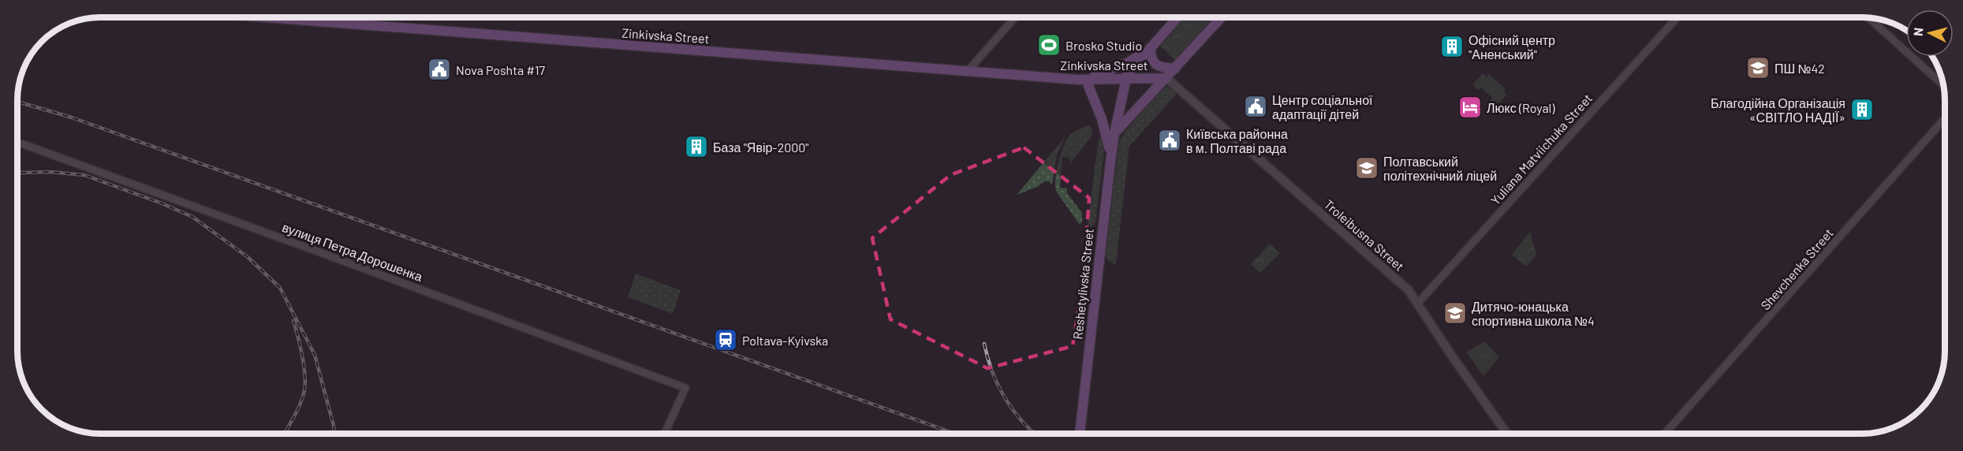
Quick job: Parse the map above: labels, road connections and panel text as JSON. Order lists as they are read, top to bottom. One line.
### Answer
{"streets":{"main road":["Zinkivska Street","Troleibusna Street","Reshetylivska Street"],"street":["Yuliana Matviichuka Street","вулиця Петра Дорошенка","Shevchenka Street"]},"crossings":[["Zinkivska Street","Troleibusna Street"],["Zinkivska Street","Reshetylivska Street"],["Yuliana Matviichuka Street","Troleibusna Street"]],"places":{"sports":["Brosko Studio"],"building":["Офісний центр \"Аненський\"","Благодійна Організація «СВІТЛО НАДІЇ»","База \"Явір-2000\""],"school or university":["ПШ №42","Полтавський політехнічний ліцей","Дитячо-юнацька спортивна школа №4"],"public building":["Nova Poshta #17","Центр соціальної адаптації дітей","Київська районна в м. Полтаві рада"],"hotel":["Люкс (Royal)"],"station":["Poltava-Kyivska"]},"north":"left"}
